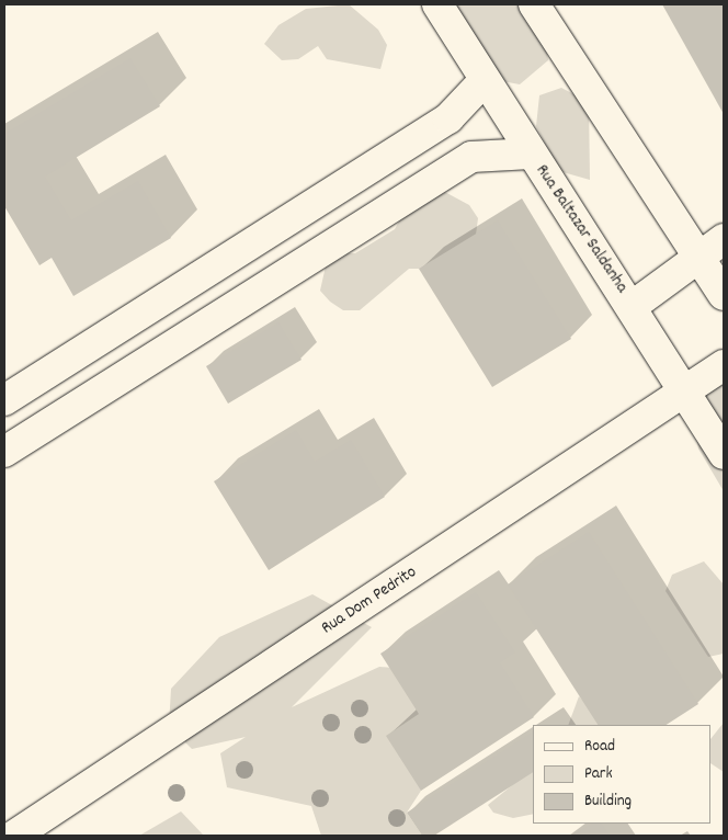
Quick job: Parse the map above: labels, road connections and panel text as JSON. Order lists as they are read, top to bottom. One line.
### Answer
{"streets":{"street":["Rua Baltazar Saldanha","Rua Dom Pedrito"]},"crossings":[["Rua Baltazar Saldanha","Rua Dom Pedrito"]],"legend":["Road","Park","Building"]}
